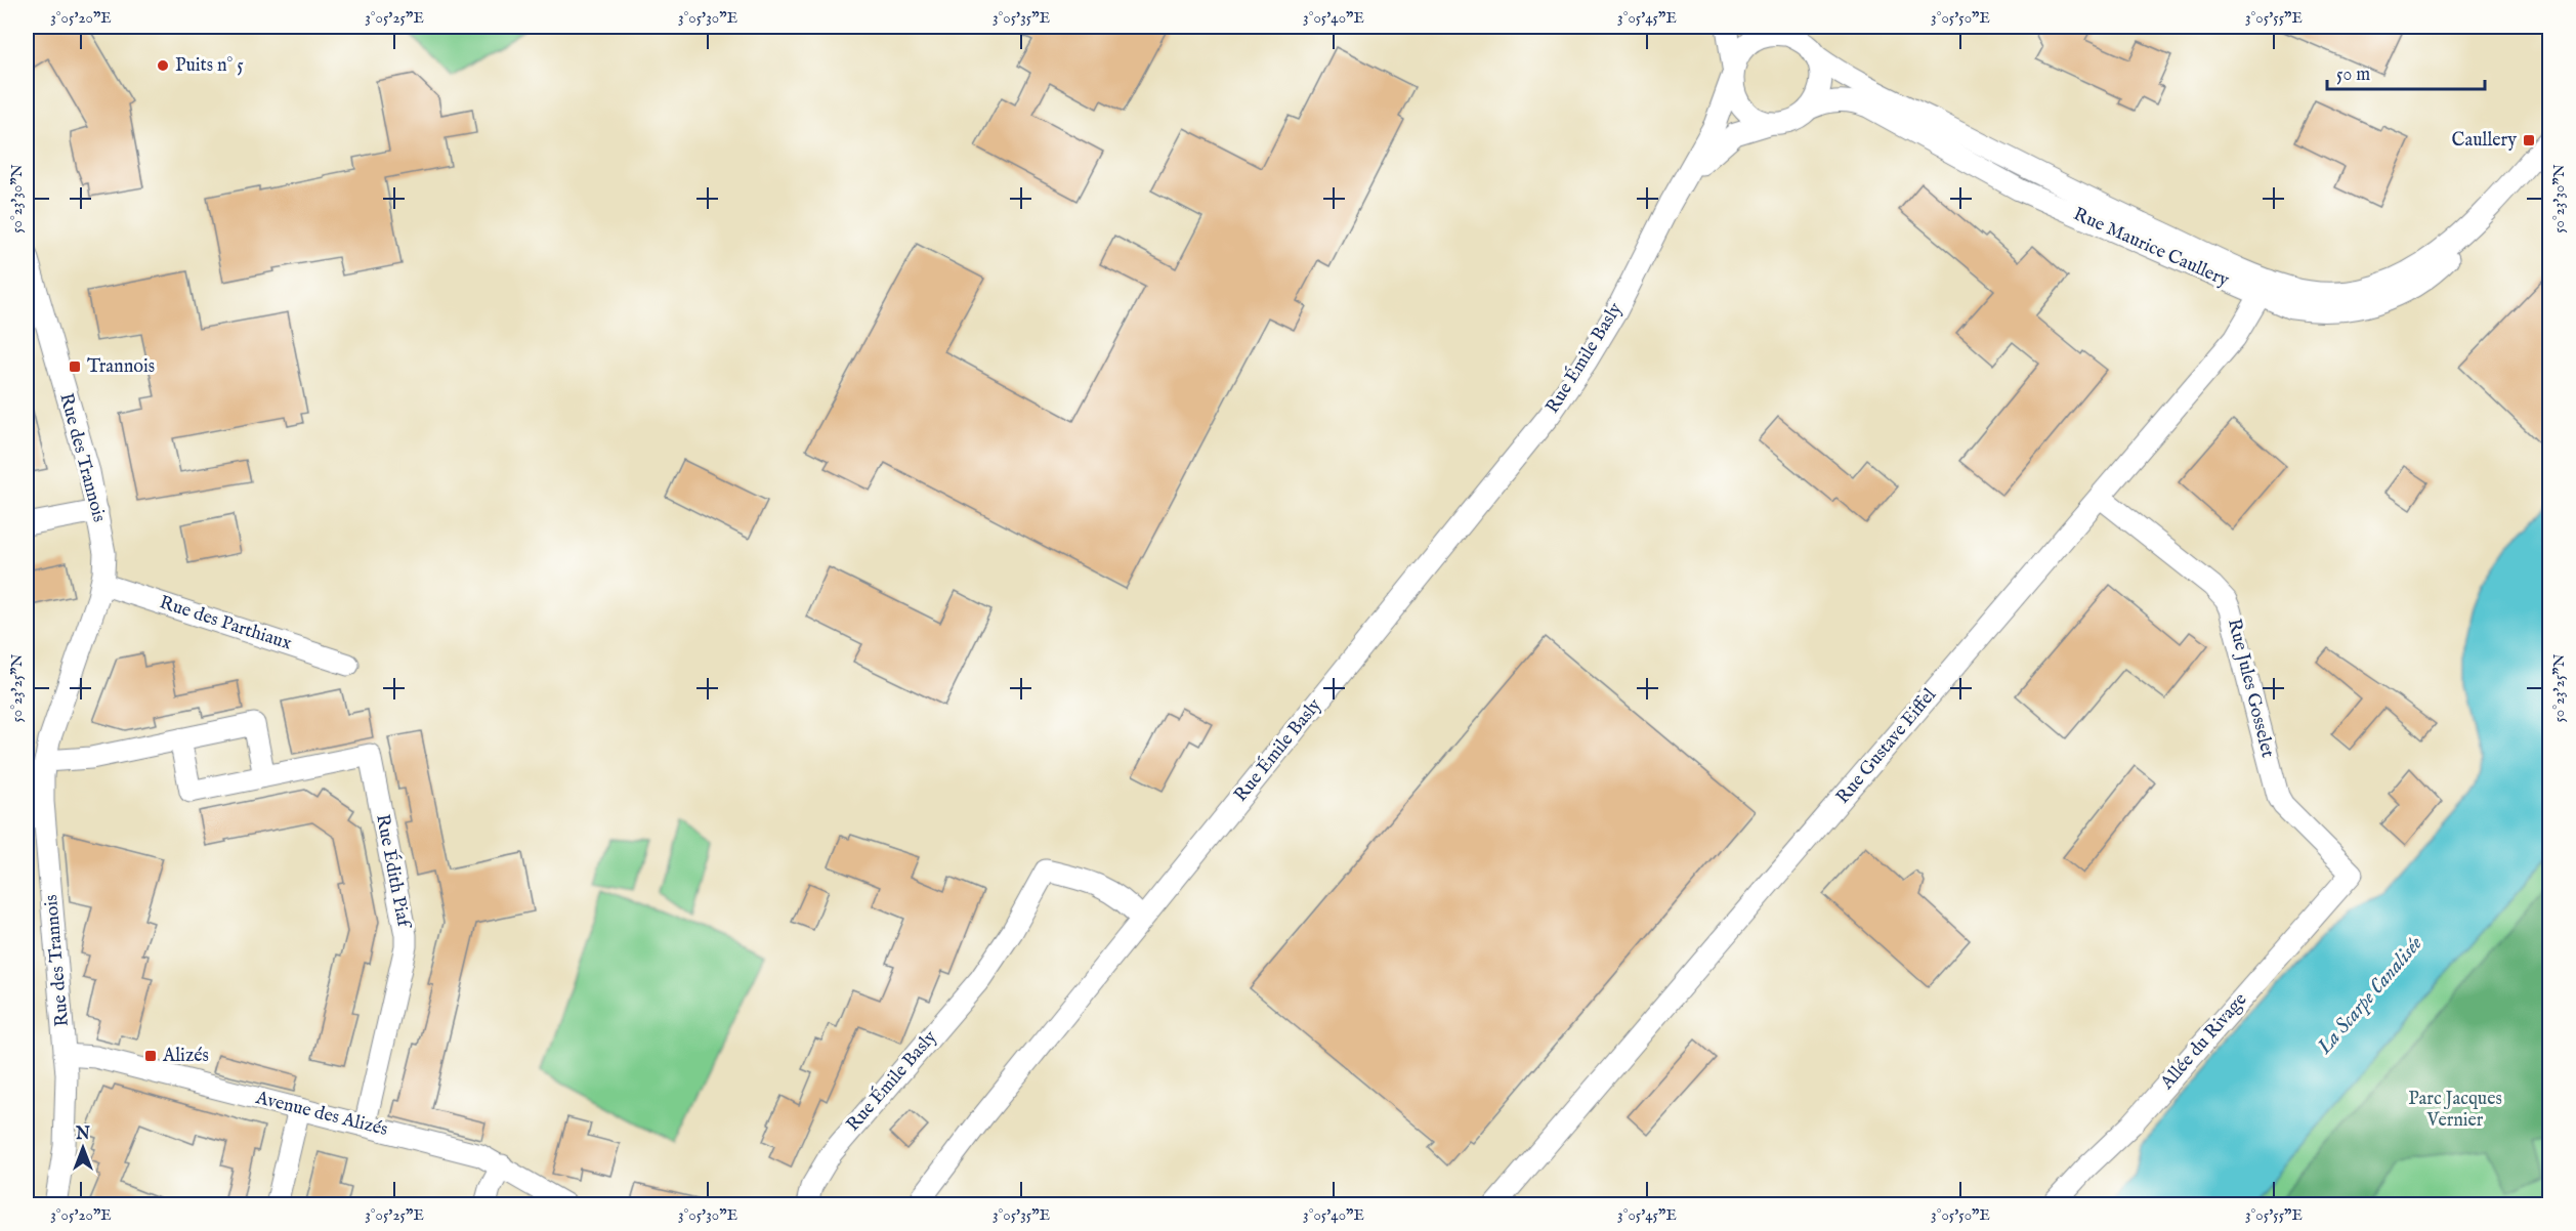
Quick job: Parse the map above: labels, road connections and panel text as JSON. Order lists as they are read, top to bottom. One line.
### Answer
{"streets":{"street":["Rue Maurice Caullery","Rue Émile Basly","Rue des Trannois","Rue des Parthiaux","Rue Jules Gosselet","Rue Gustave Eiffel","Rue Édith Piaf","Allée du Rivage","Avenue des Alizés"]},"crossings":[["Rue Maurice Caullery","Rue Émile Basly"],["Rue Maurice Caullery","Rue Gustave Eiffel"],["Rue des Trannois","Rue des Parthiaux"],["Rue des Trannois","Avenue des Alizés"],["Rue Jules Gosselet","Rue Gustave Eiffel"],["Rue Jules Gosselet","Allée du Rivage"],["Rue Édith Piaf","Avenue des Alizés"]],"water":["La Scarpe Canalisée"],"parks":["Parc Jacques Vernier"],"places":{"other":["Puits n° 5"],"transit":["Caullery","Trannois","Alizés"]},"scale_bar":"50 m","north":"top","coordinates":["3°05'20\"E","3°05'25\"E","3°05'30\"E","3°05'35\"E","3°05'40\"E","3°05'45\"E","3°05'50\"E","3°05'55\"E","50°23'30\"N","50°23'25\"N"]}
